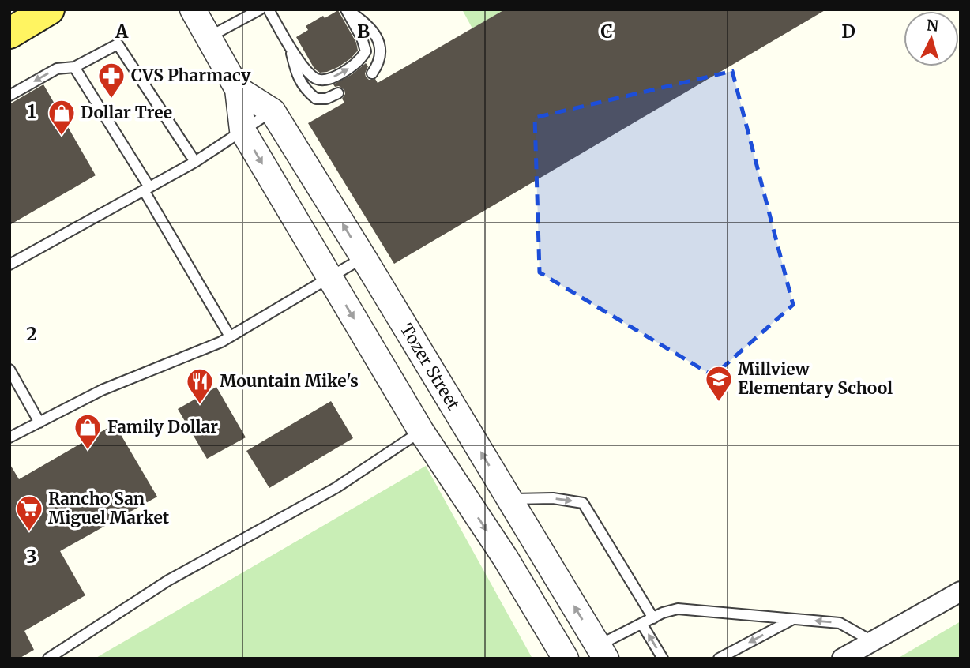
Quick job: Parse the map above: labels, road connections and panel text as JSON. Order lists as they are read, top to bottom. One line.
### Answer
{"streets":{"street":["Tozer Street"]},"places":{"pharmacy":["CVS Pharmacy"],"shop":["Dollar Tree","Family Dollar"],"school or university":["Millview Elementary School"],"restaurant":["Mountain Mike's"],"supermarket":["Rancho San Miguel Market"]},"north":"top","grid":{"columns":["A","B","C","D"],"rows":["1","2","3"]}}
